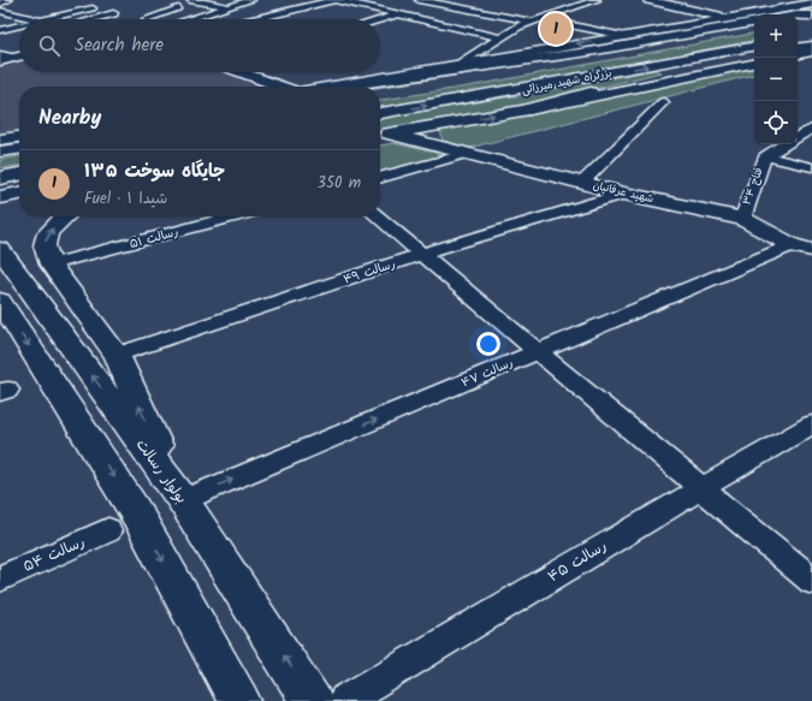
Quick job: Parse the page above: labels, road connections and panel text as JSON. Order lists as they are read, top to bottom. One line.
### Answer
{"streets":{"main road":["بزرگراه شهید میرزائی","شهید عرفانیان","بولوار رسالت"],"street":["فتاح ۳۴","رسالت ۵۱","رسالت ۴۹","رسالت ۴۷","رسالت ۵۴","رسالت ۴۵"]},"crossings":[["فتاح ۳۴","شهید عرفانیان"],["شهید عرفانیان","رسالت ۴۹"],["شهید عرفانیان","رسالت ۴۷"],["رسالت ۴۷","بولوار رسالت"]],"one_way":["رسالت ۴۷"],"page":{"pins":"1","map_buttons":["+","−"],"search":"Search here","heading":"Nearby","list":[{"mark":"1","name":"جایگاه سوخت ۱۳۵","note":"Fuel · شیدا ۱","value":"350 m"}]}}
